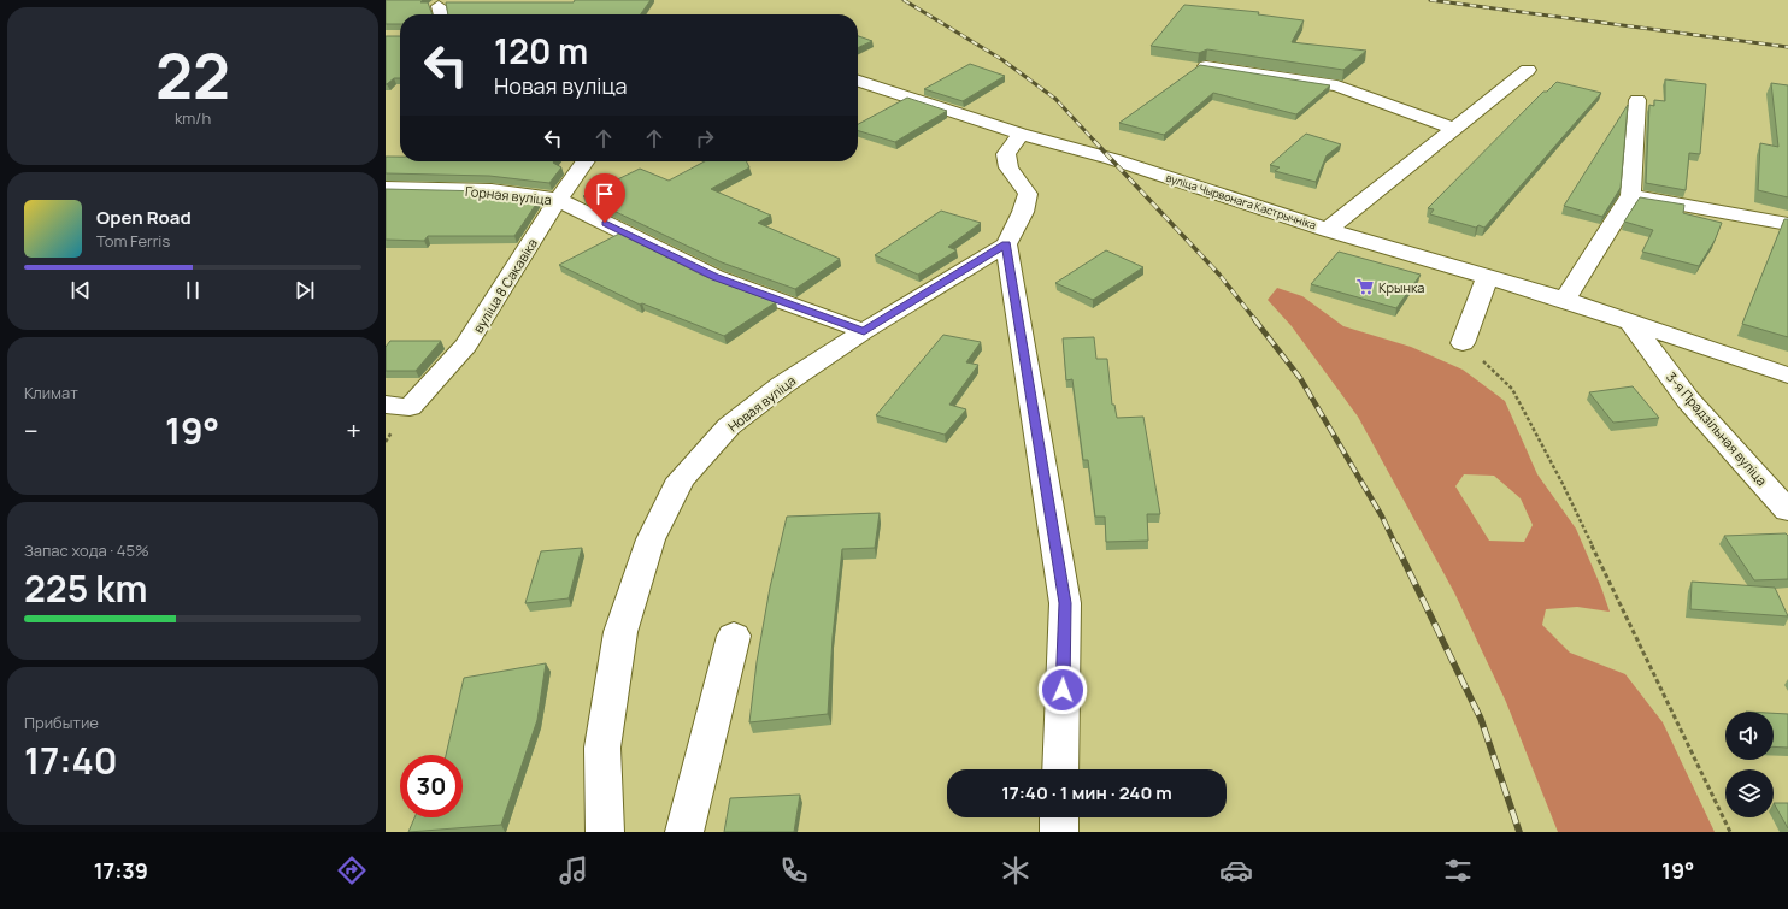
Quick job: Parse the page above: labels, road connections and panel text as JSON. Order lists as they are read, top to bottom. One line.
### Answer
{"streets":{"street":["Горная вуліца","вуліца Чырвонага Кастрычніка","вуліца 8 Сакавіка","Новая вуліца","3-я Прадзільная вуліца"]},"crossings":[["Горная вуліца","вуліца 8 Сакавіка"],["Горная вуліца","Новая вуліца"],["вуліца Чырвонага Кастрычніка","3-я Прадзільная вуліца"]],"places":{"supermarket":["Крынка"]},"page":{"tile":[["22","km/h"],"Климат",["Запас хода · 45%","225 km"],["Прибытие","17:40"]],"turn":["120 m","Новая вуліца"],"song":["Open Road","Tom Ferris"],"heat":["−","19°","+"],"limit":"30","trip":"17:40 · 1 мин · 240 m","tabs":["17:39","19°"]}}
